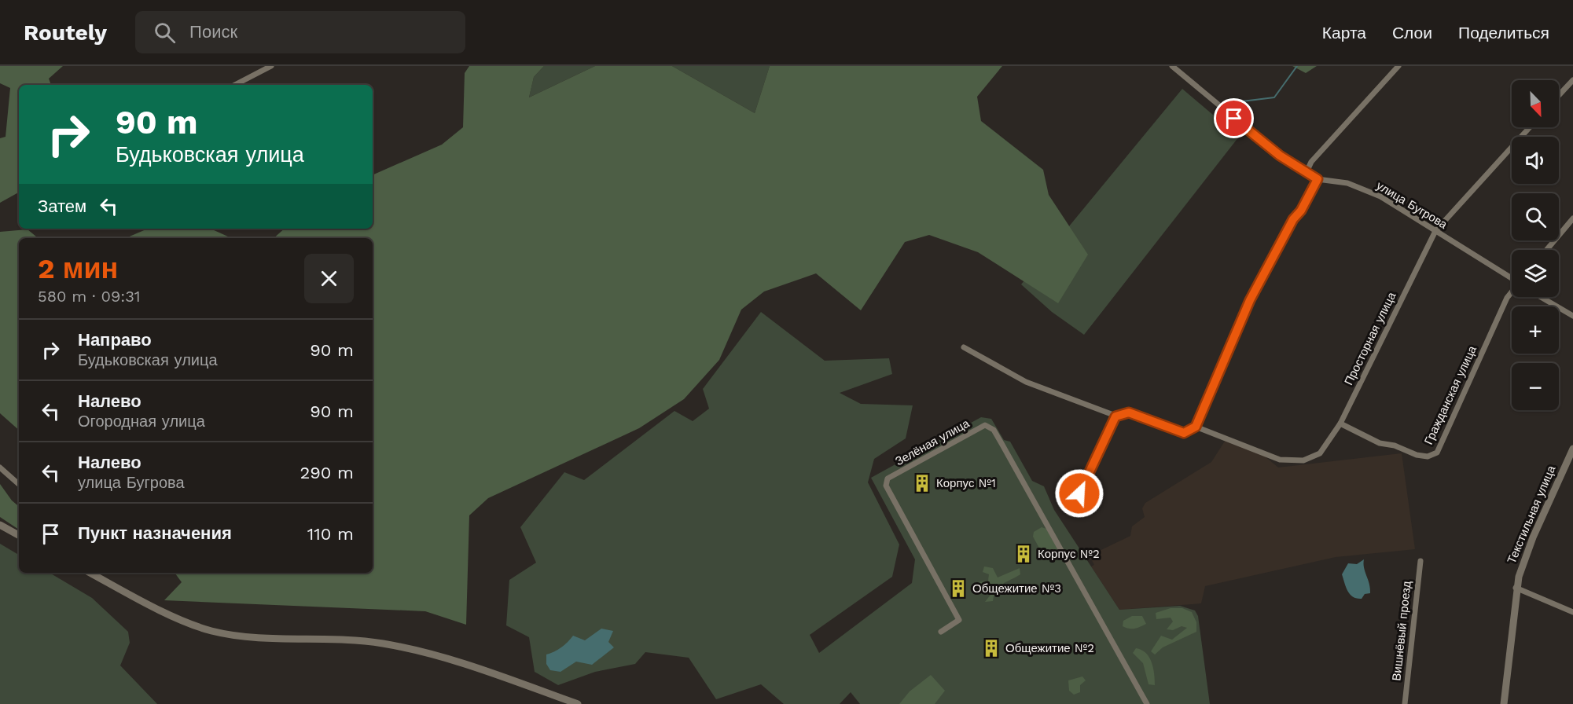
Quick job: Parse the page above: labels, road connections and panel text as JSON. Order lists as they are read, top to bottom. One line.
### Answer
{"streets":{"street":["улица Бугрова","Просторная улица","Гражданская улица","Зелёная улица","Текстильная улица","Вишнёвый проезд"]},"crossings":[["улица Бугрова","Просторная улица"],["Просторная улица","Гражданская улица"]],"places":{"building":["Корпус №1","Корпус №2","Общежитие №3","Общежитие №2"]},"north":"bottom right","page":{"header":"Routely","search":"Поиск","nav":["Карта","Слои","Поделиться"],"map_buttons":["+","−"],"turn":["90 m","Будьковская улица"],"then":"Затем","heading":["2 мин","580 m · 09:31"],"list":[{"name":"Направо","note":"Будьковская улица","value":"90 m"},{"name":"Налево","note":"Огородная улица","value":"90 m"},{"name":"Налево","note":"улица Бугрова","value":"290 m"},{"name":"Пункт назначения","value":"110 m"}]}}
